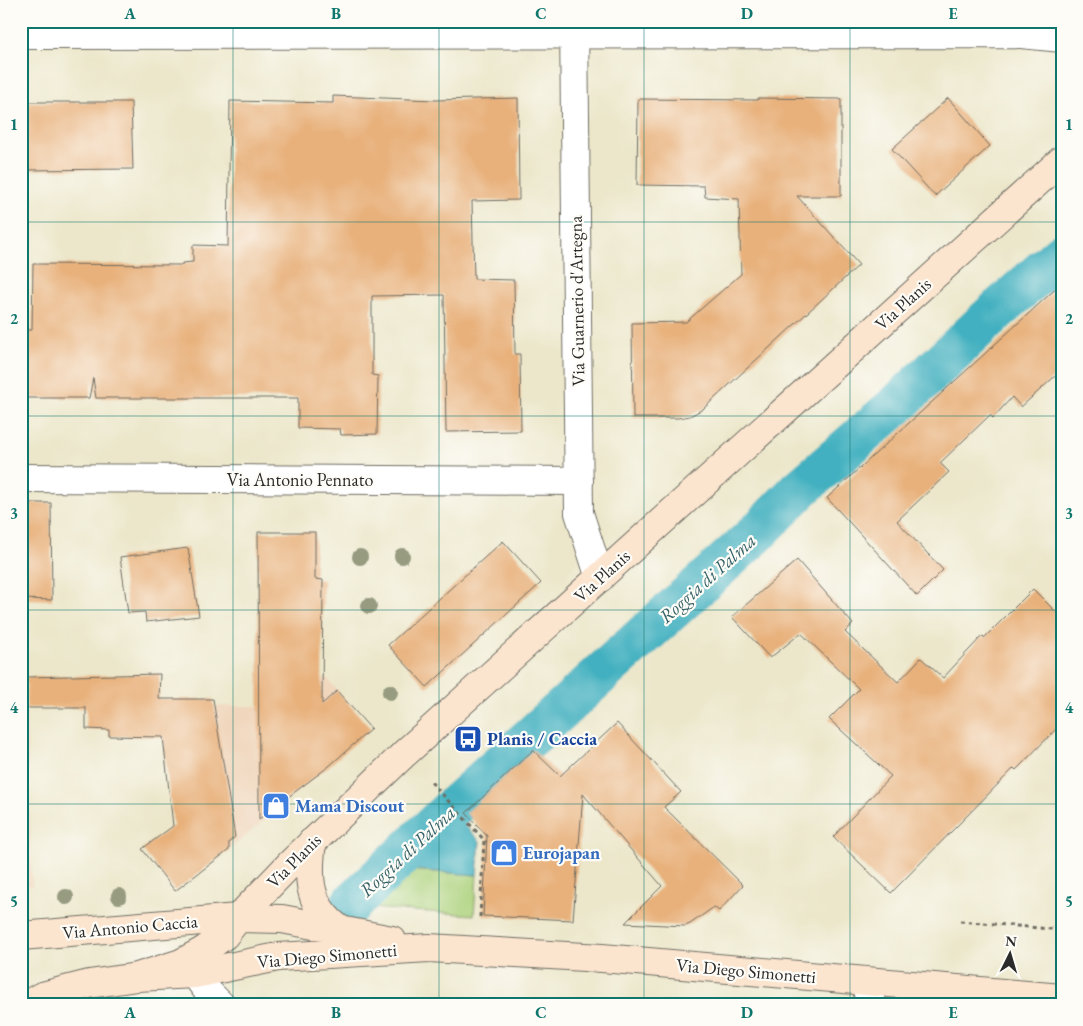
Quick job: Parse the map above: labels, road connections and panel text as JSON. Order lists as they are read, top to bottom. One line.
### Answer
{"streets":{"main road":["Via Planis","Via Antonio Caccia","Via Diego Simonetti"],"street":["Via Guarnerio d'Artegna","Via Antonio Pennato"]},"crossings":[["Via Guarnerio d'Artegna","Via Planis"],["Via Guarnerio d'Artegna","Via Antonio Pennato"],["Via Planis","Via Antonio Caccia"],["Via Planis","Via Diego Simonetti"],["Via Antonio Caccia","Via Diego Simonetti"]],"water":["Roggia di Palma"],"places":{"bus stop":["Planis / Caccia"],"shop":["Mama Discout","Eurojapan"]},"north":"top","grid":{"columns":["A","B","C","D","E"],"rows":["1","2","3","4","5"]}}
